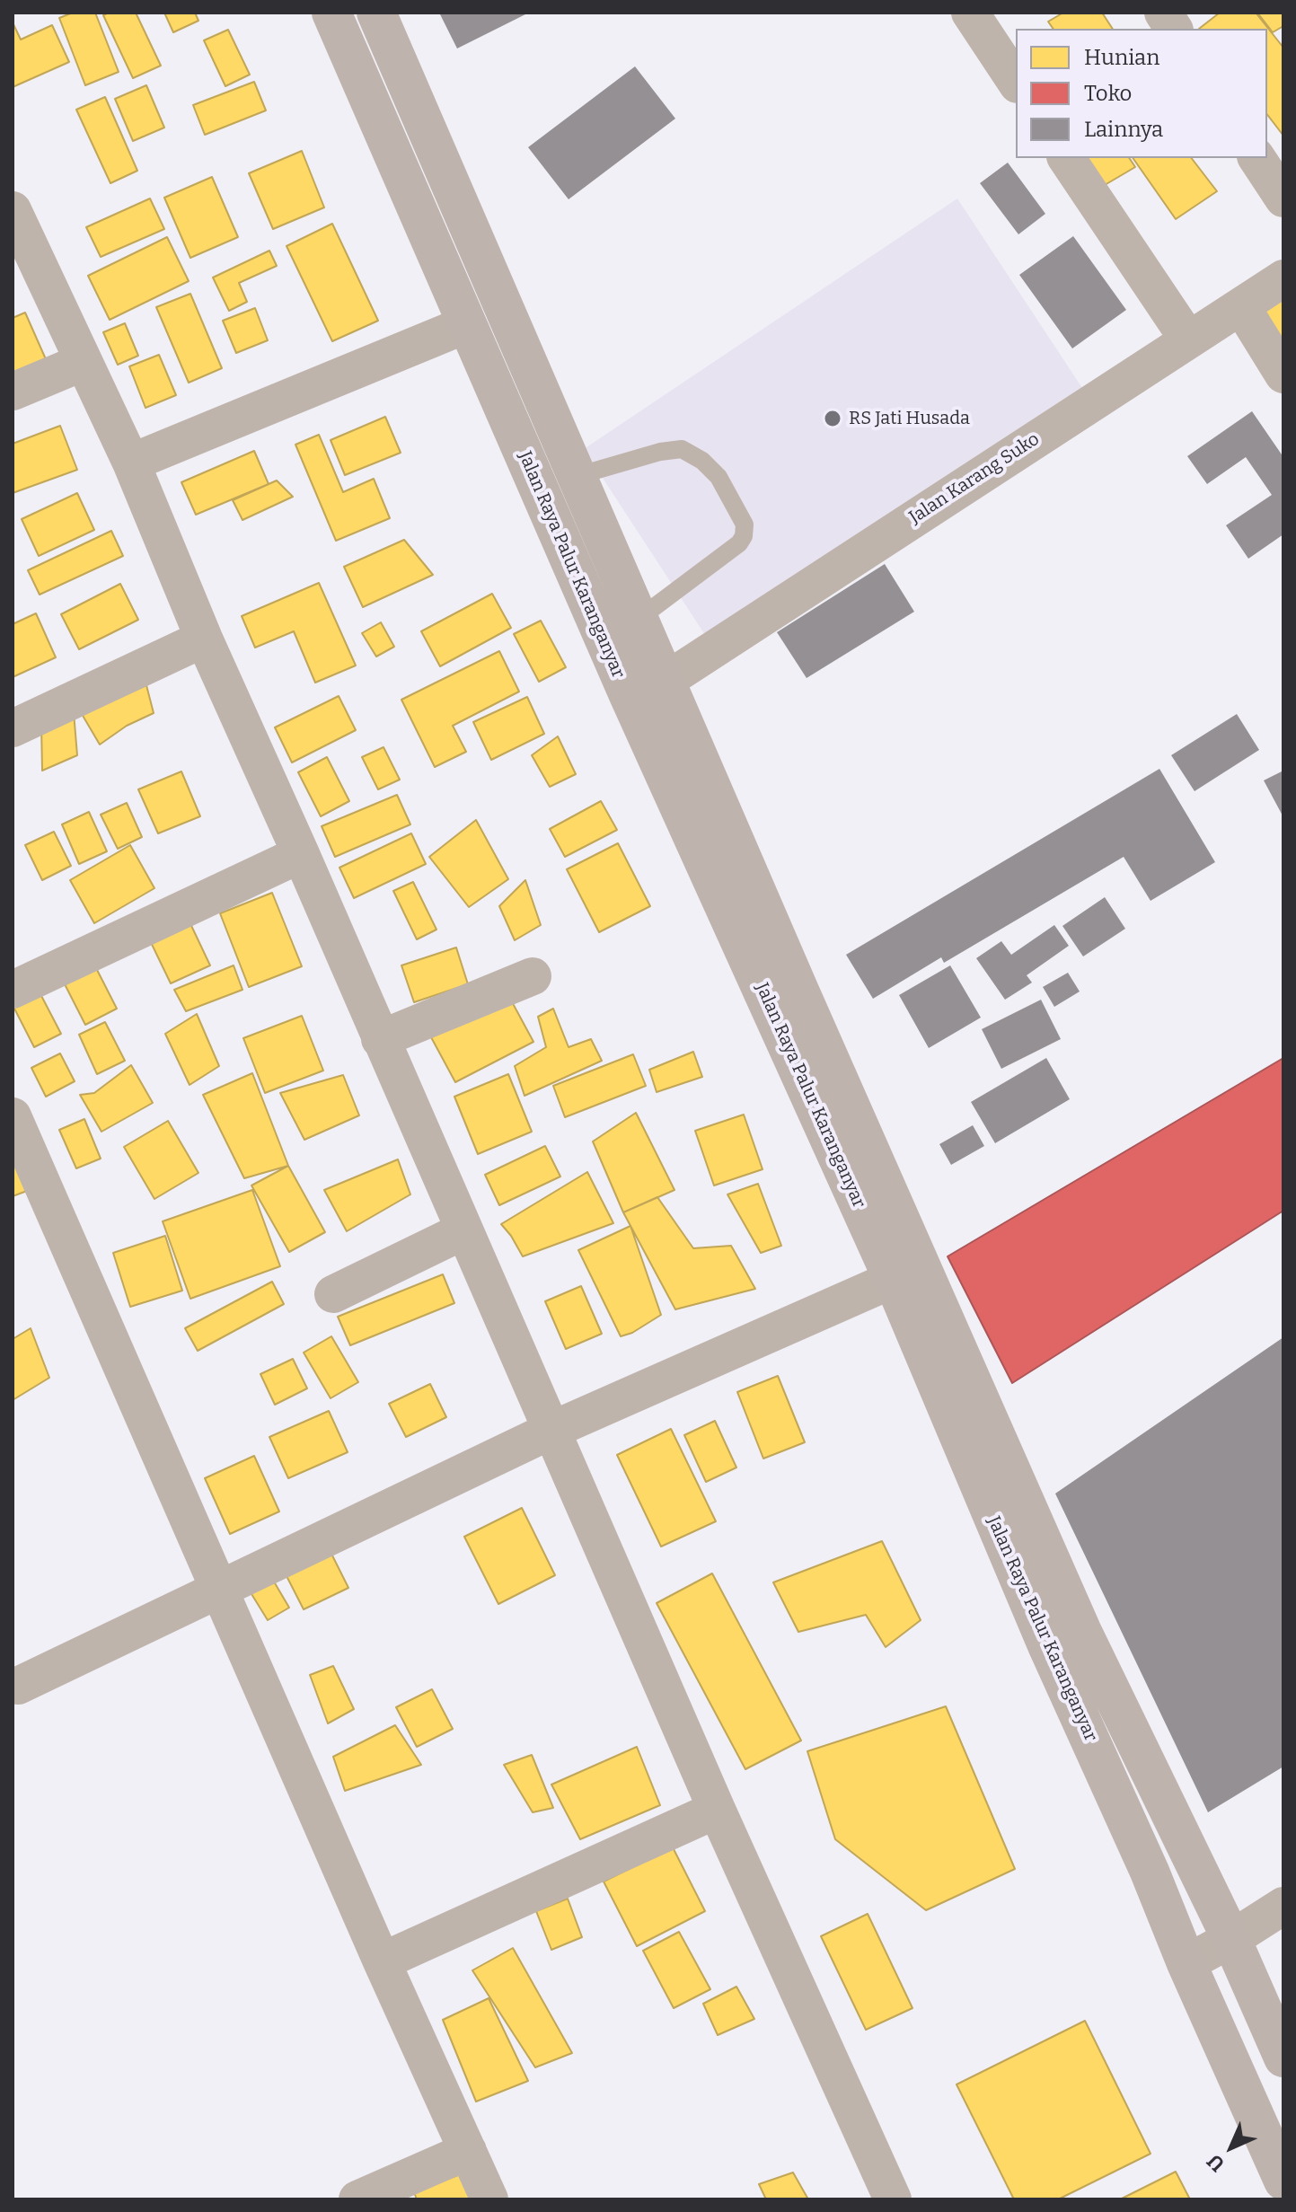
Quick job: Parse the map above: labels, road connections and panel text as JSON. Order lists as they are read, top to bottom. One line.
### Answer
{"streets":{"main road":["Jalan Raya Palur Karanganyar"],"street":["Jalan Karang Suko"]},"crossings":[["Jalan Karang Suko","Jalan Raya Palur Karanganyar"]],"places":["RS Jati Husada"],"legend":["Hunian","Toko","Lainnya"],"north":"bottom left"}
